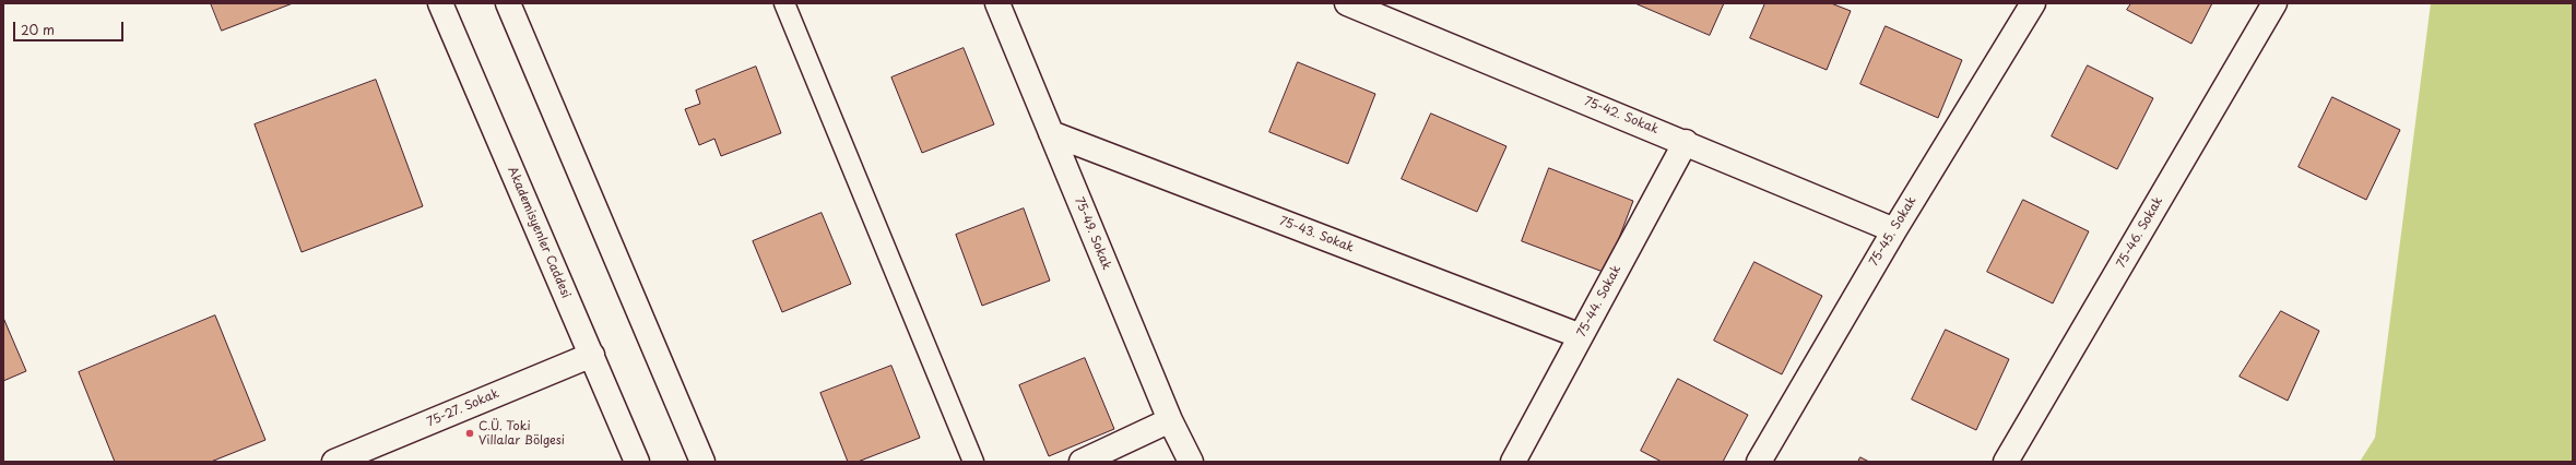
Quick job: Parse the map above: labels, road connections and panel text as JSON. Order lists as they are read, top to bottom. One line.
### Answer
{"streets":{"street":["75-42. Sokak","75-45. Sokak","Akademisyenler Caddesi","75-46. Sokak","75-49. Sokak","75-43. Sokak","75-44. Sokak","75-27. Sokak"]},"crossings":[["75-42. Sokak","75-45. Sokak"],["75-42. Sokak","75-44. Sokak"],["Akademisyenler Caddesi","75-27. Sokak"],["75-49. Sokak","75-43. Sokak"],["75-43. Sokak","75-44. Sokak"]],"places":["C.Ü. Toki Villalar Bölgesi"],"scale_bar":"20 m"}
